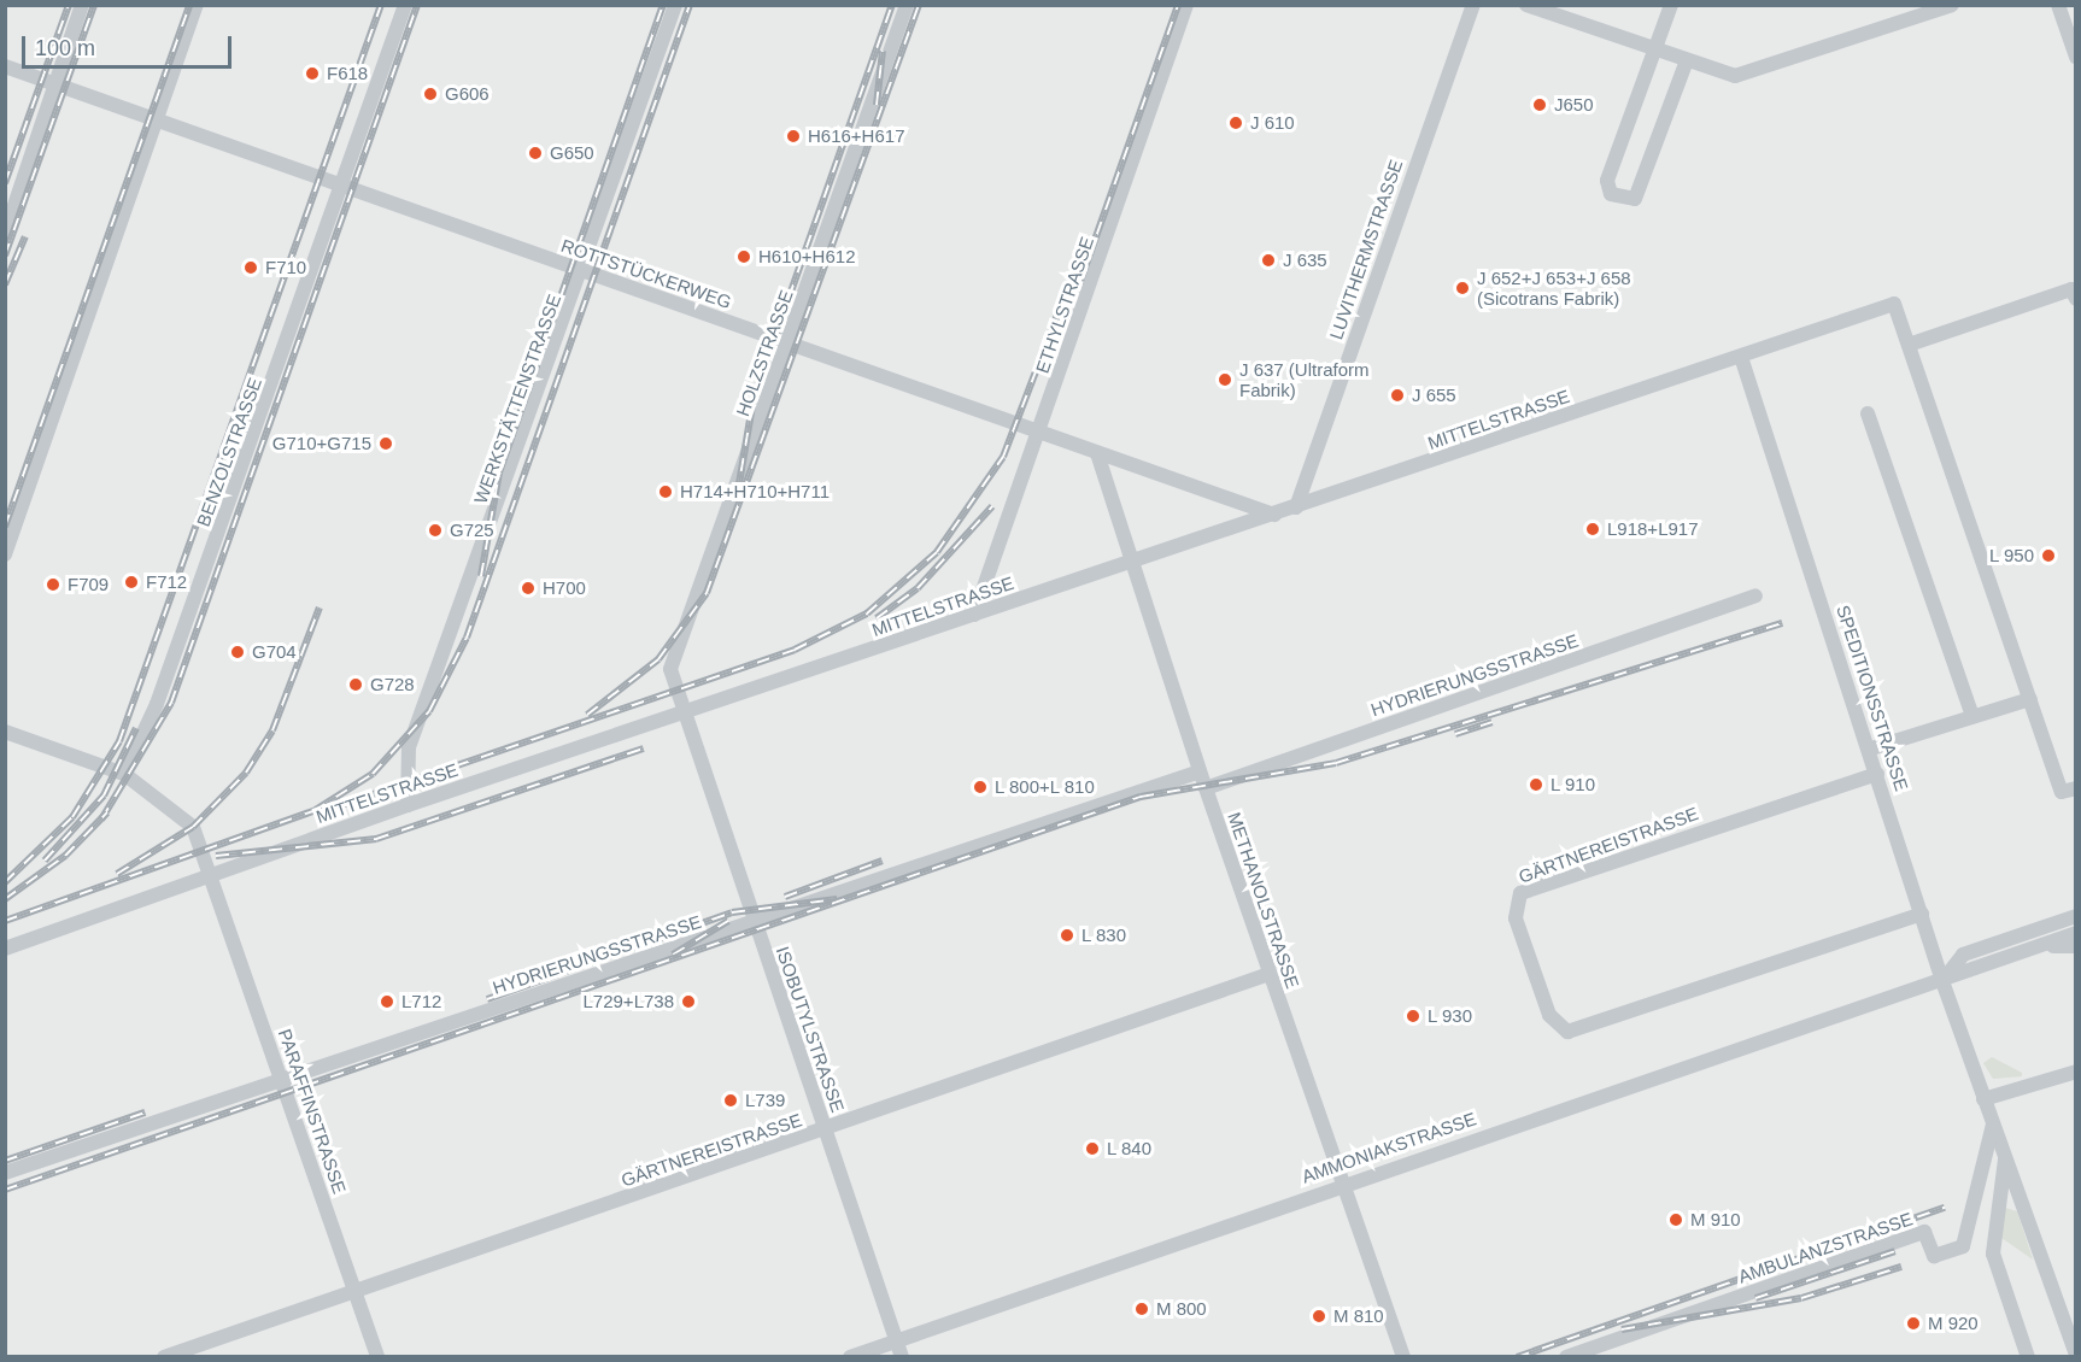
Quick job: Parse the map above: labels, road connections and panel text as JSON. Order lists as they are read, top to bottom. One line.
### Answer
{"streets":{"street":["LUVITHERMSTRASSE","ROTTSTÜCKERWEG","ETHYLSTRASSE","HOLZSTRASSE","WERKSTÄTTENSTRASSE","MITTELSTRASSE","BENZOLSTRASSE","HYDRIERUNGSSTRASSE","SPEDITIONSSTRASSE","GÄRTNEREISTRASSE","METHANOLSTRASSE","ISOBUTYLSTRASSE","PARAFFINSTRASSE","AMMONIAKSTRASSE","AMBULANZSTRASSE"]},"crossings":[["LUVITHERMSTRASSE","MITTELSTRASSE"],["ROTTSTÜCKERWEG","ETHYLSTRASSE"],["ROTTSTÜCKERWEG","HOLZSTRASSE"],["ROTTSTÜCKERWEG","WERKSTÄTTENSTRASSE"],["ROTTSTÜCKERWEG","MITTELSTRASSE"],["ROTTSTÜCKERWEG","BENZOLSTRASSE"],["ROTTSTÜCKERWEG","METHANOLSTRASSE"],["ETHYLSTRASSE","MITTELSTRASSE"],["HOLZSTRASSE","MITTELSTRASSE"],["HOLZSTRASSE","ISOBUTYLSTRASSE"],["WERKSTÄTTENSTRASSE","MITTELSTRASSE"],["MITTELSTRASSE","SPEDITIONSSTRASSE"],["MITTELSTRASSE","METHANOLSTRASSE"],["MITTELSTRASSE","ISOBUTYLSTRASSE"],["MITTELSTRASSE","PARAFFINSTRASSE"],["HYDRIERUNGSSTRASSE","METHANOLSTRASSE"],["HYDRIERUNGSSTRASSE","ISOBUTYLSTRASSE"],["HYDRIERUNGSSTRASSE","PARAFFINSTRASSE"],["SPEDITIONSSTRASSE","GÄRTNEREISTRASSE"],["SPEDITIONSSTRASSE","AMMONIAKSTRASSE"],["SPEDITIONSSTRASSE","AMBULANZSTRASSE"],["GÄRTNEREISTRASSE","METHANOLSTRASSE"],["GÄRTNEREISTRASSE","ISOBUTYLSTRASSE"],["GÄRTNEREISTRASSE","PARAFFINSTRASSE"],["METHANOLSTRASSE","AMMONIAKSTRASSE"],["ISOBUTYLSTRASSE","AMMONIAKSTRASSE"]],"places":["F618","G606","J650","J 610","H616+H617","G650","H610+H612","J 635","F710","J 652+J 653+J 658 (Sicotrans Fabrik)","J 637 (Ultraform Fabrik)","J 655","G710+G715","H714+H710+H711","L918+L917","G725","L 950","F712","F709","H700","G704","G728","L 910","L 800+L 810","L 830","L712","L729+L738","L 930","L739","L 840","M 910","M 800","M 810","M 920"],"scale_bar":"100 m"}
